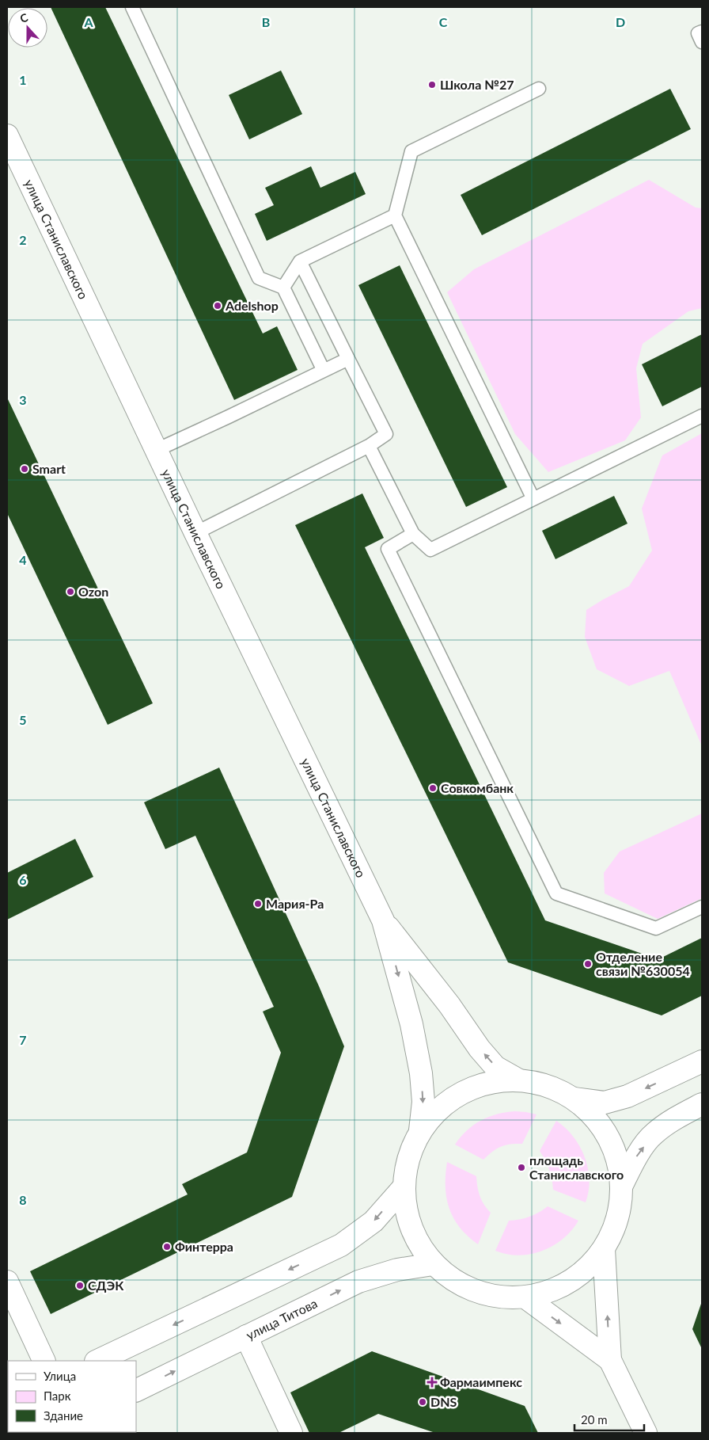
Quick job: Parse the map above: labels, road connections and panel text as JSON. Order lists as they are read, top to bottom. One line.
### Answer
{"streets":{"main road":["улица Станиславского","улица Титова"]},"places":{"other":["Школа №27","Adelshop","Smart","Ozon","Совкомбанк","Мария-Ра","Отделение связи №630054","площадь Станиславского","Финтерра","СДЭК","DNS"],"health":["Фармаимпекс"]},"legend":["Улица","Парк","Здание"],"scale_bar":"20 m","north":"top","grid":{"columns":["A","B","C","D"],"rows":["1","2","3","4","5","6","7","8"]}}
